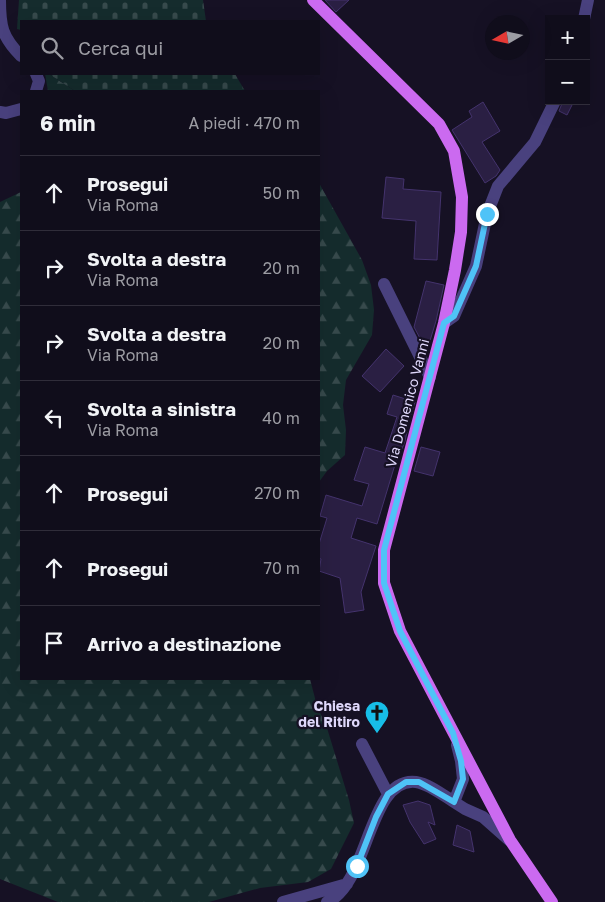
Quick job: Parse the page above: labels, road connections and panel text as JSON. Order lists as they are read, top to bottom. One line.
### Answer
{"streets":{"main road":["Via Domenico Vanni"]},"places":{"church":["Chiesa del Ritiro"]},"north":"left","page":{"map_buttons":["+","−"],"search":"Cerca qui","heading":["6 min","A piedi · 470 m"],"list":[["Prosegui","Via Roma","50 m"],["Svolta a destra","Via Roma","20 m"],["Svolta a destra","Via Roma","20 m"],["Svolta a sinistra","Via Roma","40 m"],["Prosegui","270 m"],["Prosegui","70 m"],"Arrivo a destinazione"]}}
